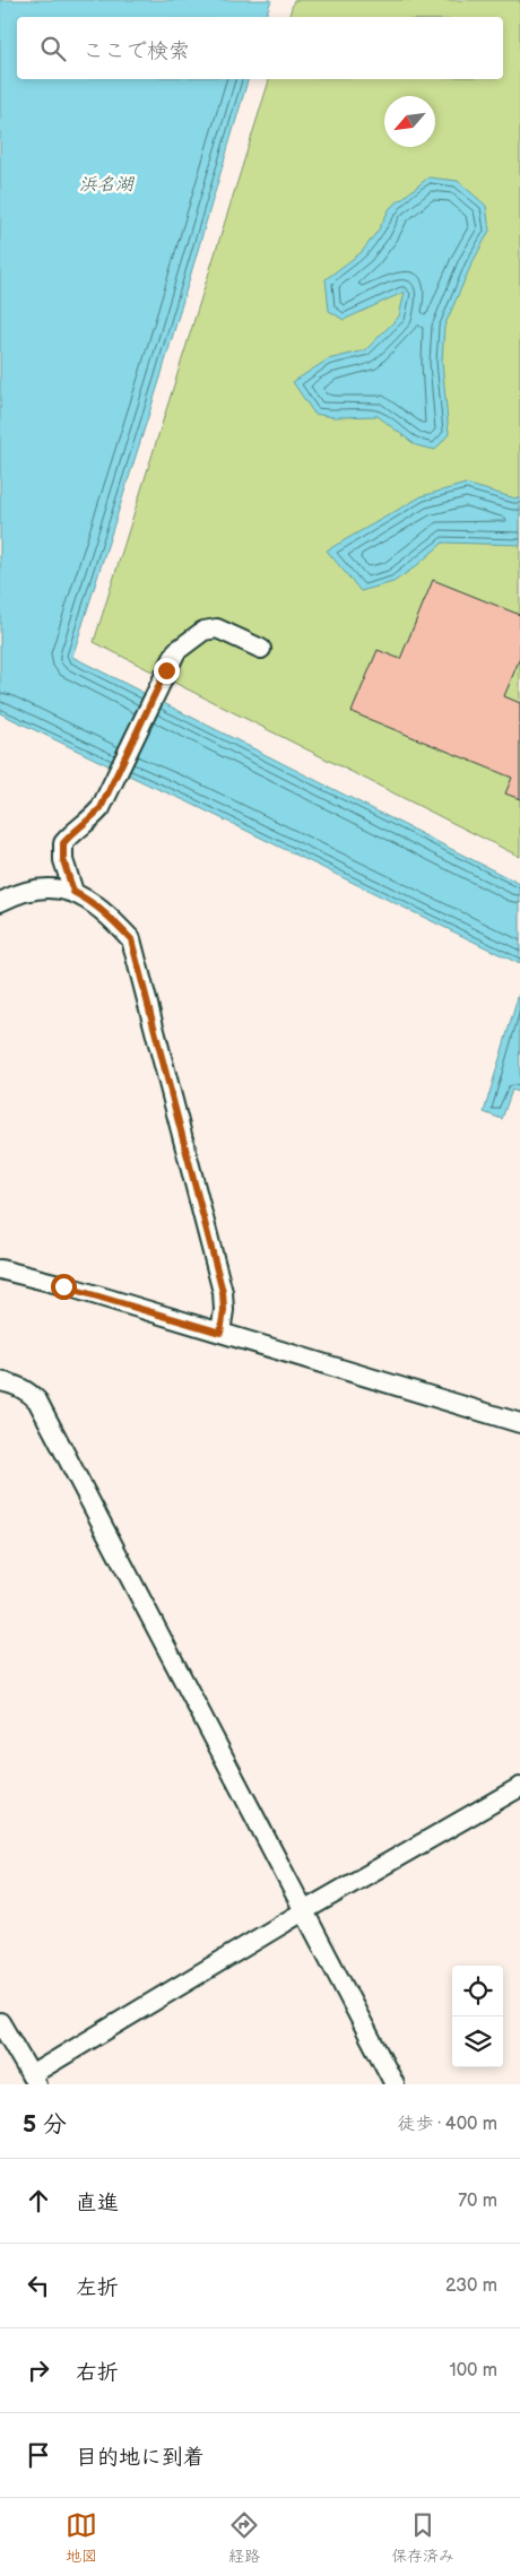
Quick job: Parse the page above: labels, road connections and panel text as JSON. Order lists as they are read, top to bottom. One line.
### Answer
{"water":["浜名湖"],"north":"bottom left","page":{"search":"ここで検索","heading":["5 分","徒歩 · 400 m"],"list":[["直進","70 m"],["左折","230 m"],["右折","100 m"],"目的地に到着"],"nav":["地図","経路","保存済み"]}}
